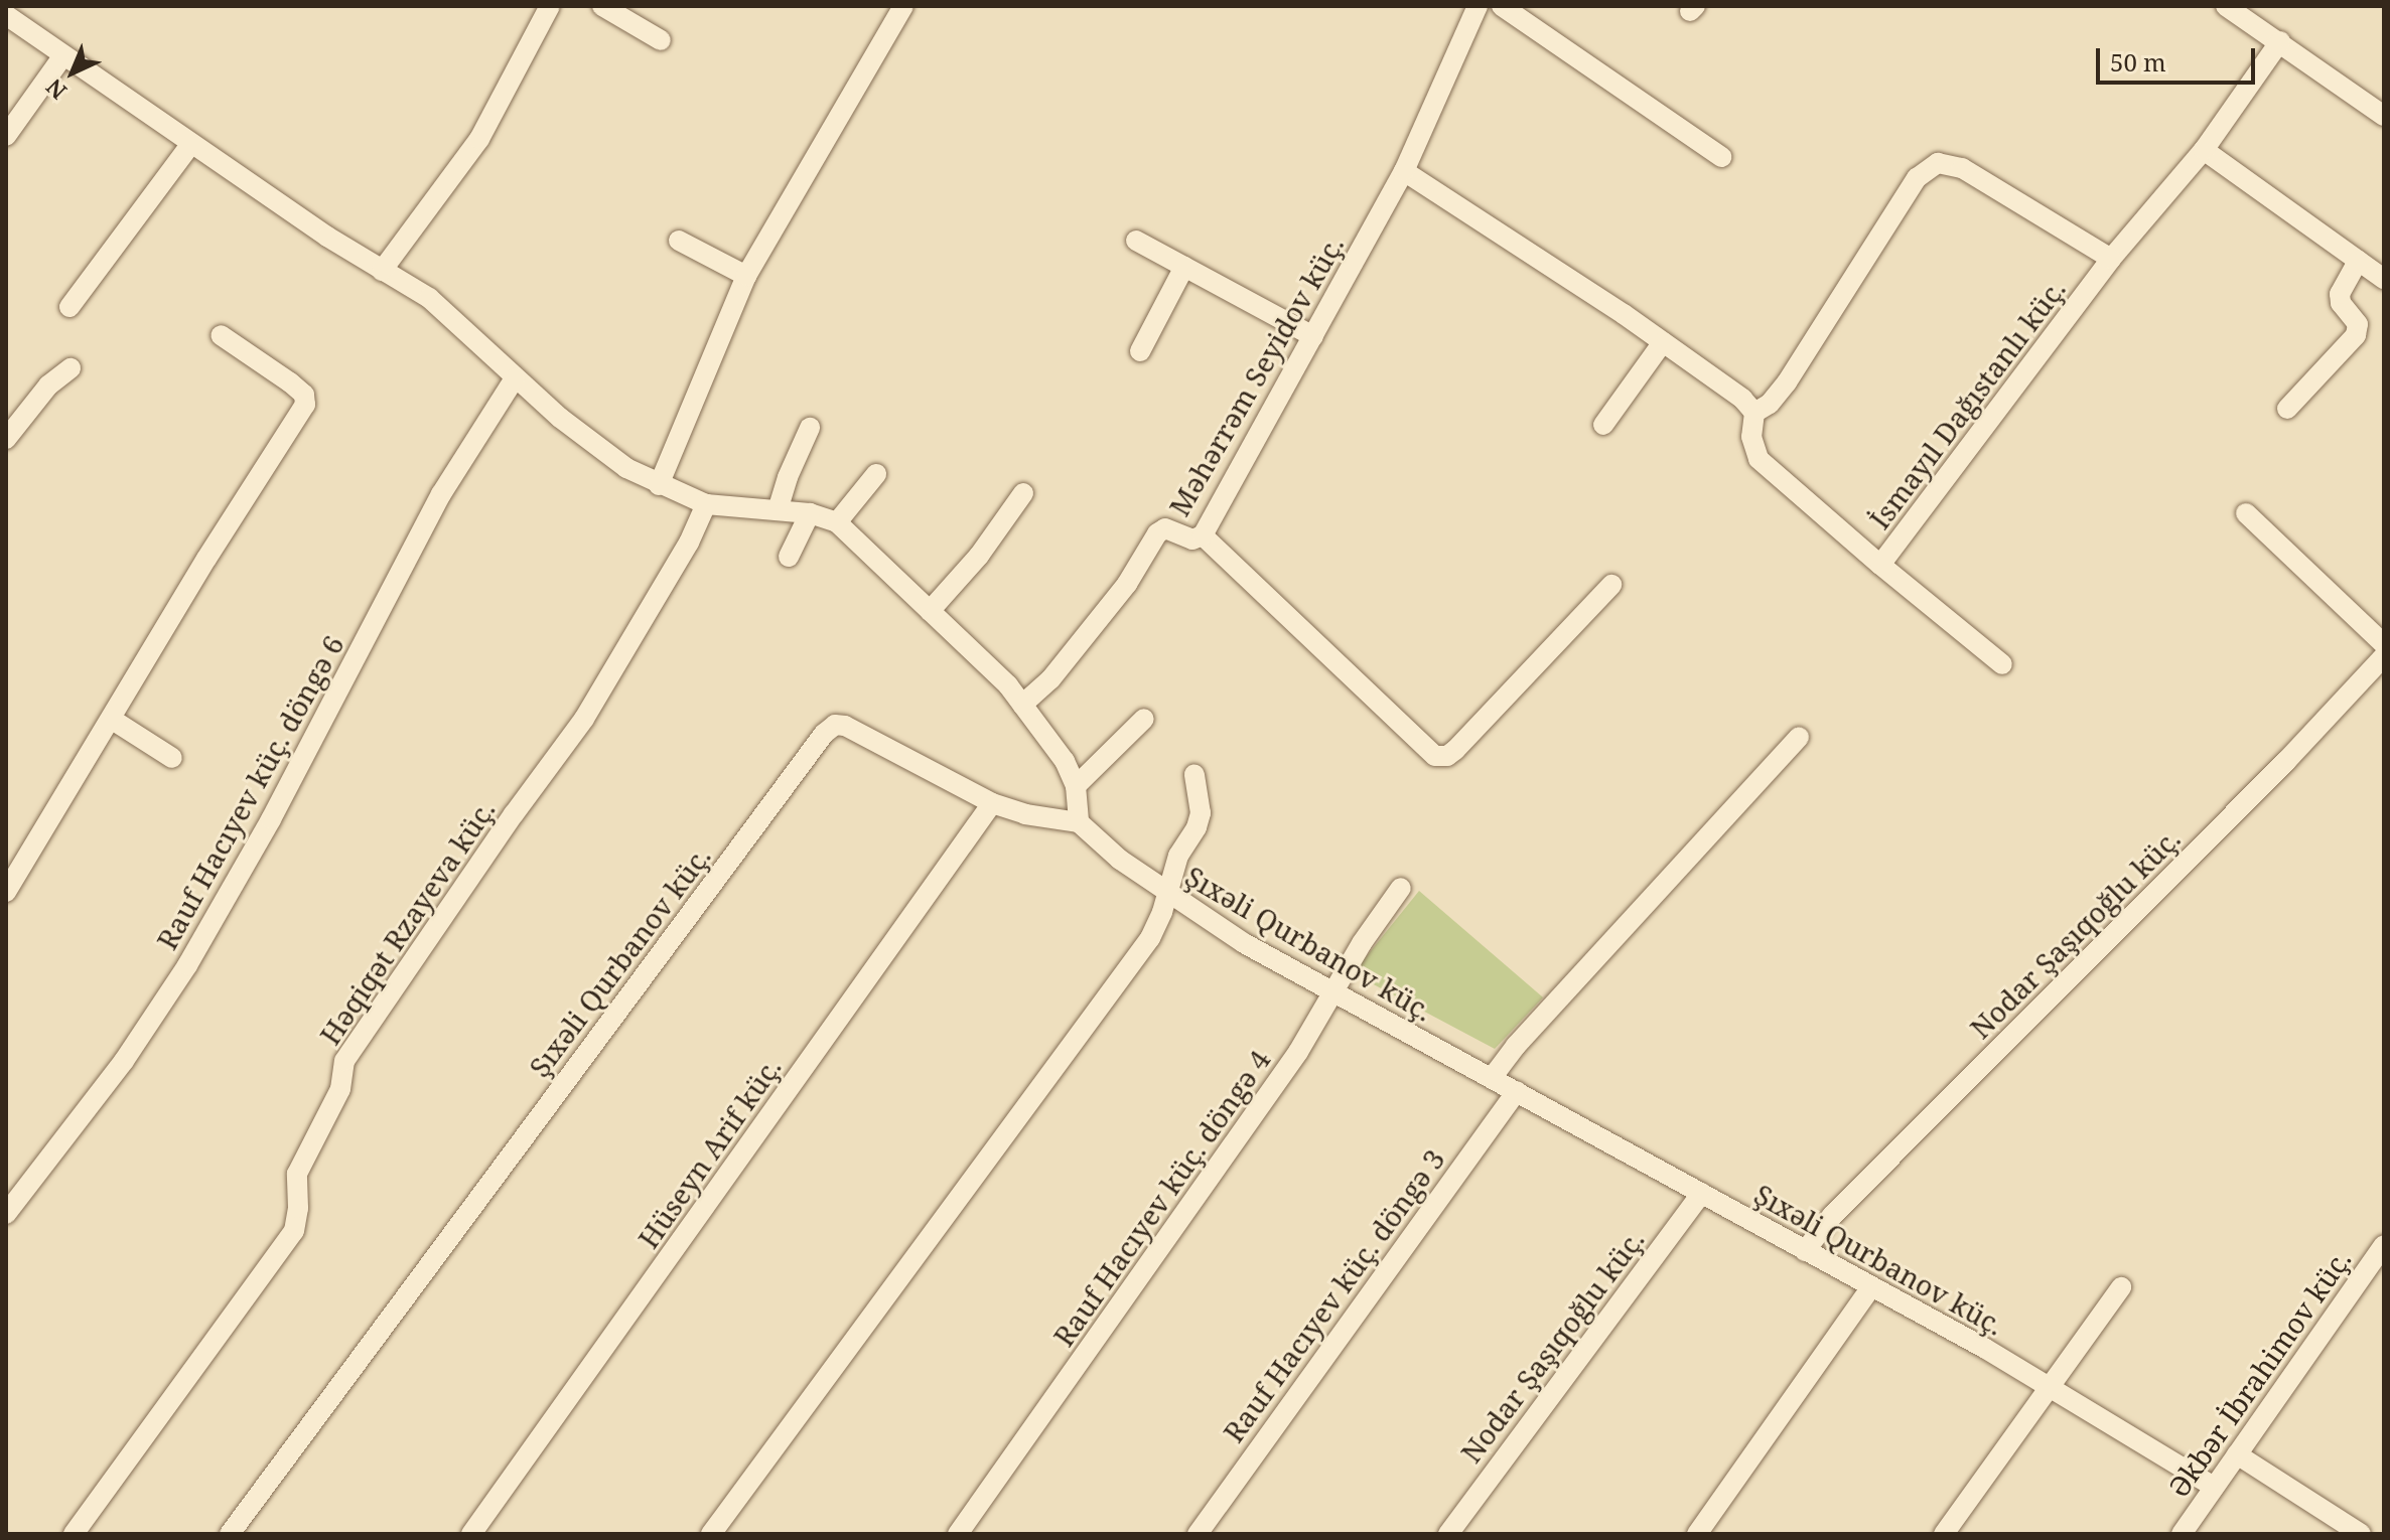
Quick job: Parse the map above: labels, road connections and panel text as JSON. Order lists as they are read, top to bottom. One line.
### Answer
{"streets":{"street":["Məhərrəm Seyidov küç.","İsmayıl Dağıstanlı küç.","Rauf Hacıyev küç. döngə 6","Həqiqət Rzayeva küç.","Nodar Şaşıqoğlu küç.","Şıxəli Qurbanov küç.","Hüseyn Arif küç.","Rauf Hacıyev küç. döngə 4","Rauf Hacıyev küç. döngə 3","Əkbər İbrahimov küç."]},"crossings":[["Nodar Şaşıqoğlu küç.","Şıxəli Qurbanov küç."],["Şıxəli Qurbanov küç.","Hüseyn Arif küç."],["Şıxəli Qurbanov küç.","Rauf Hacıyev küç. döngə 4"],["Şıxəli Qurbanov küç.","Rauf Hacıyev küç. döngə 3"],["Şıxəli Qurbanov küç.","Əkbər İbrahimov küç."]],"scale_bar":"50 m","north":"bottom left"}
